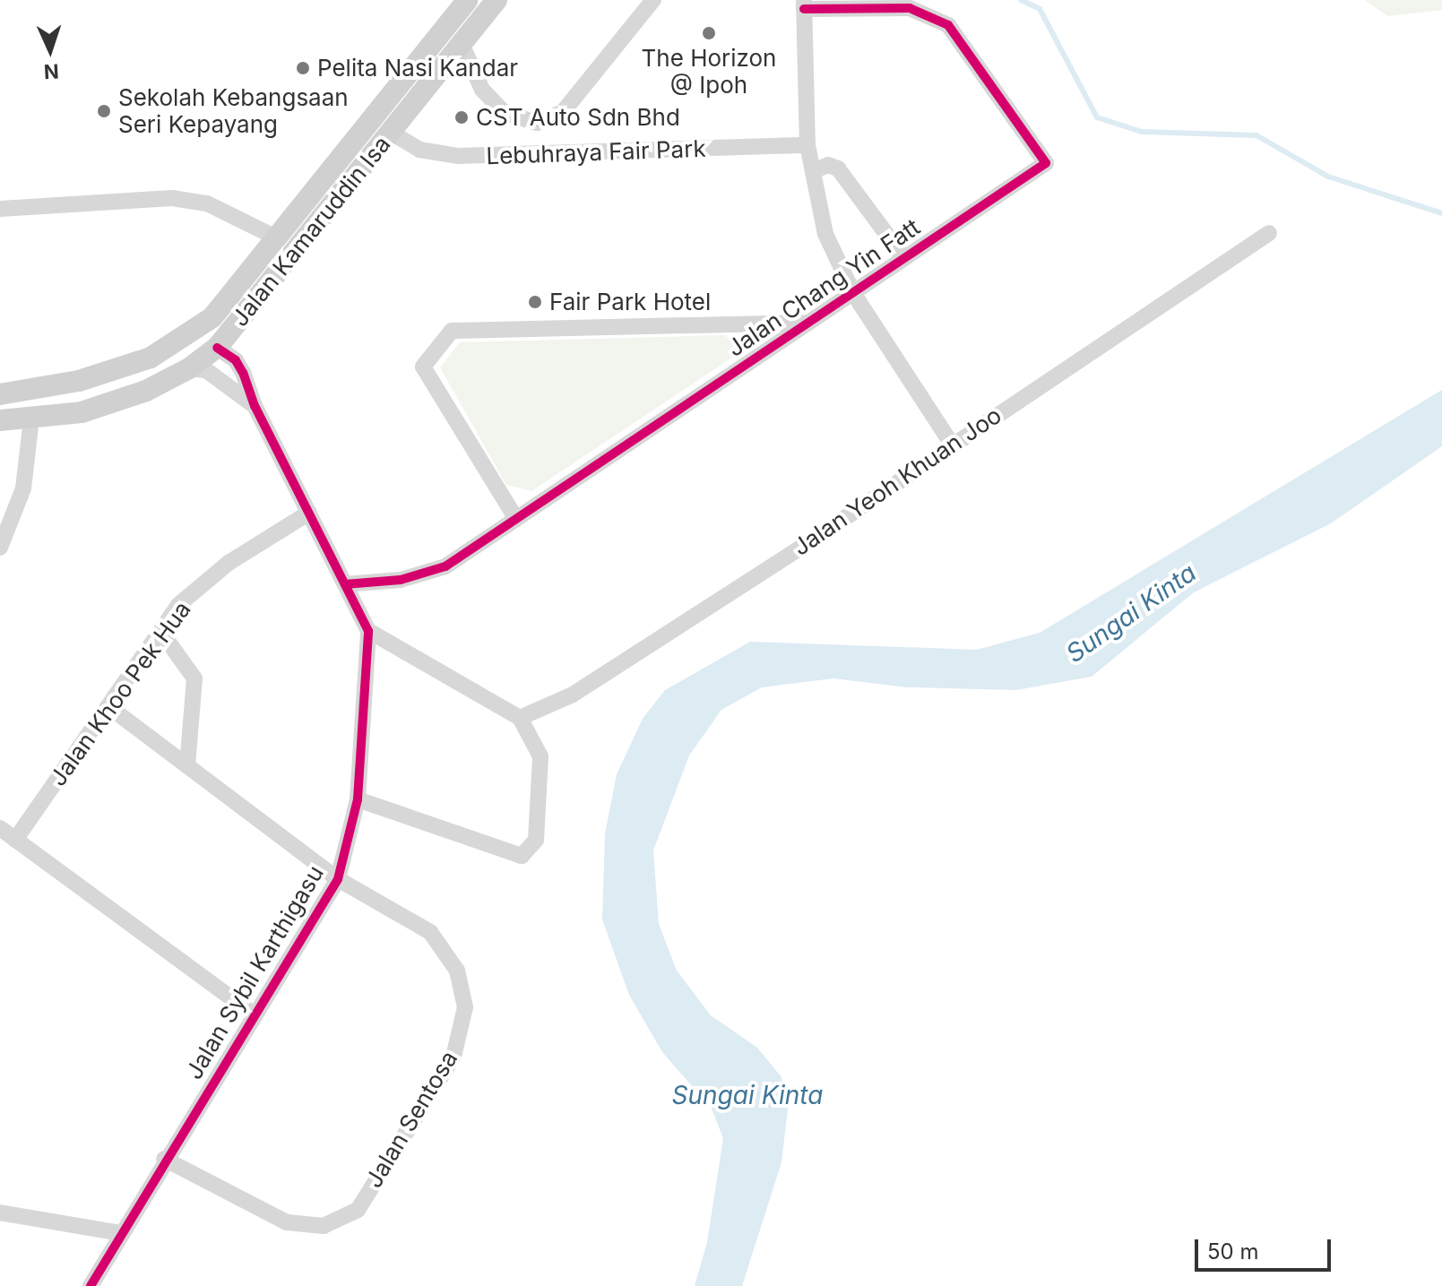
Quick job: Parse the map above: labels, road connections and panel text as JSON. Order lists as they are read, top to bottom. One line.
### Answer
{"streets":{"main road":["Jalan Kamaruddin Isa"],"street":["Lebuhraya Fair Park","Jalan Chang Yin Fatt","Jalan Yeoh Khuan Joo","Jalan Khoo Pek Hua","Jalan Sybil Karthigasu","Jalan Sentosa"]},"crossings":[["Lebuhraya Fair Park","Jalan Kamaruddin Isa"],["Jalan Khoo Pek Hua","Jalan Sentosa"],["Jalan Sybil Karthigasu","Jalan Sentosa"]],"water":["Sungai Kinta"],"places":["The Horizon @ Ipoh","Pelita Nasi Kandar","Sekolah Kebangsaan Seri Kepayang","CST Auto Sdn Bhd","Fair Park Hotel"],"scale_bar":"50 m","north":"bottom"}
